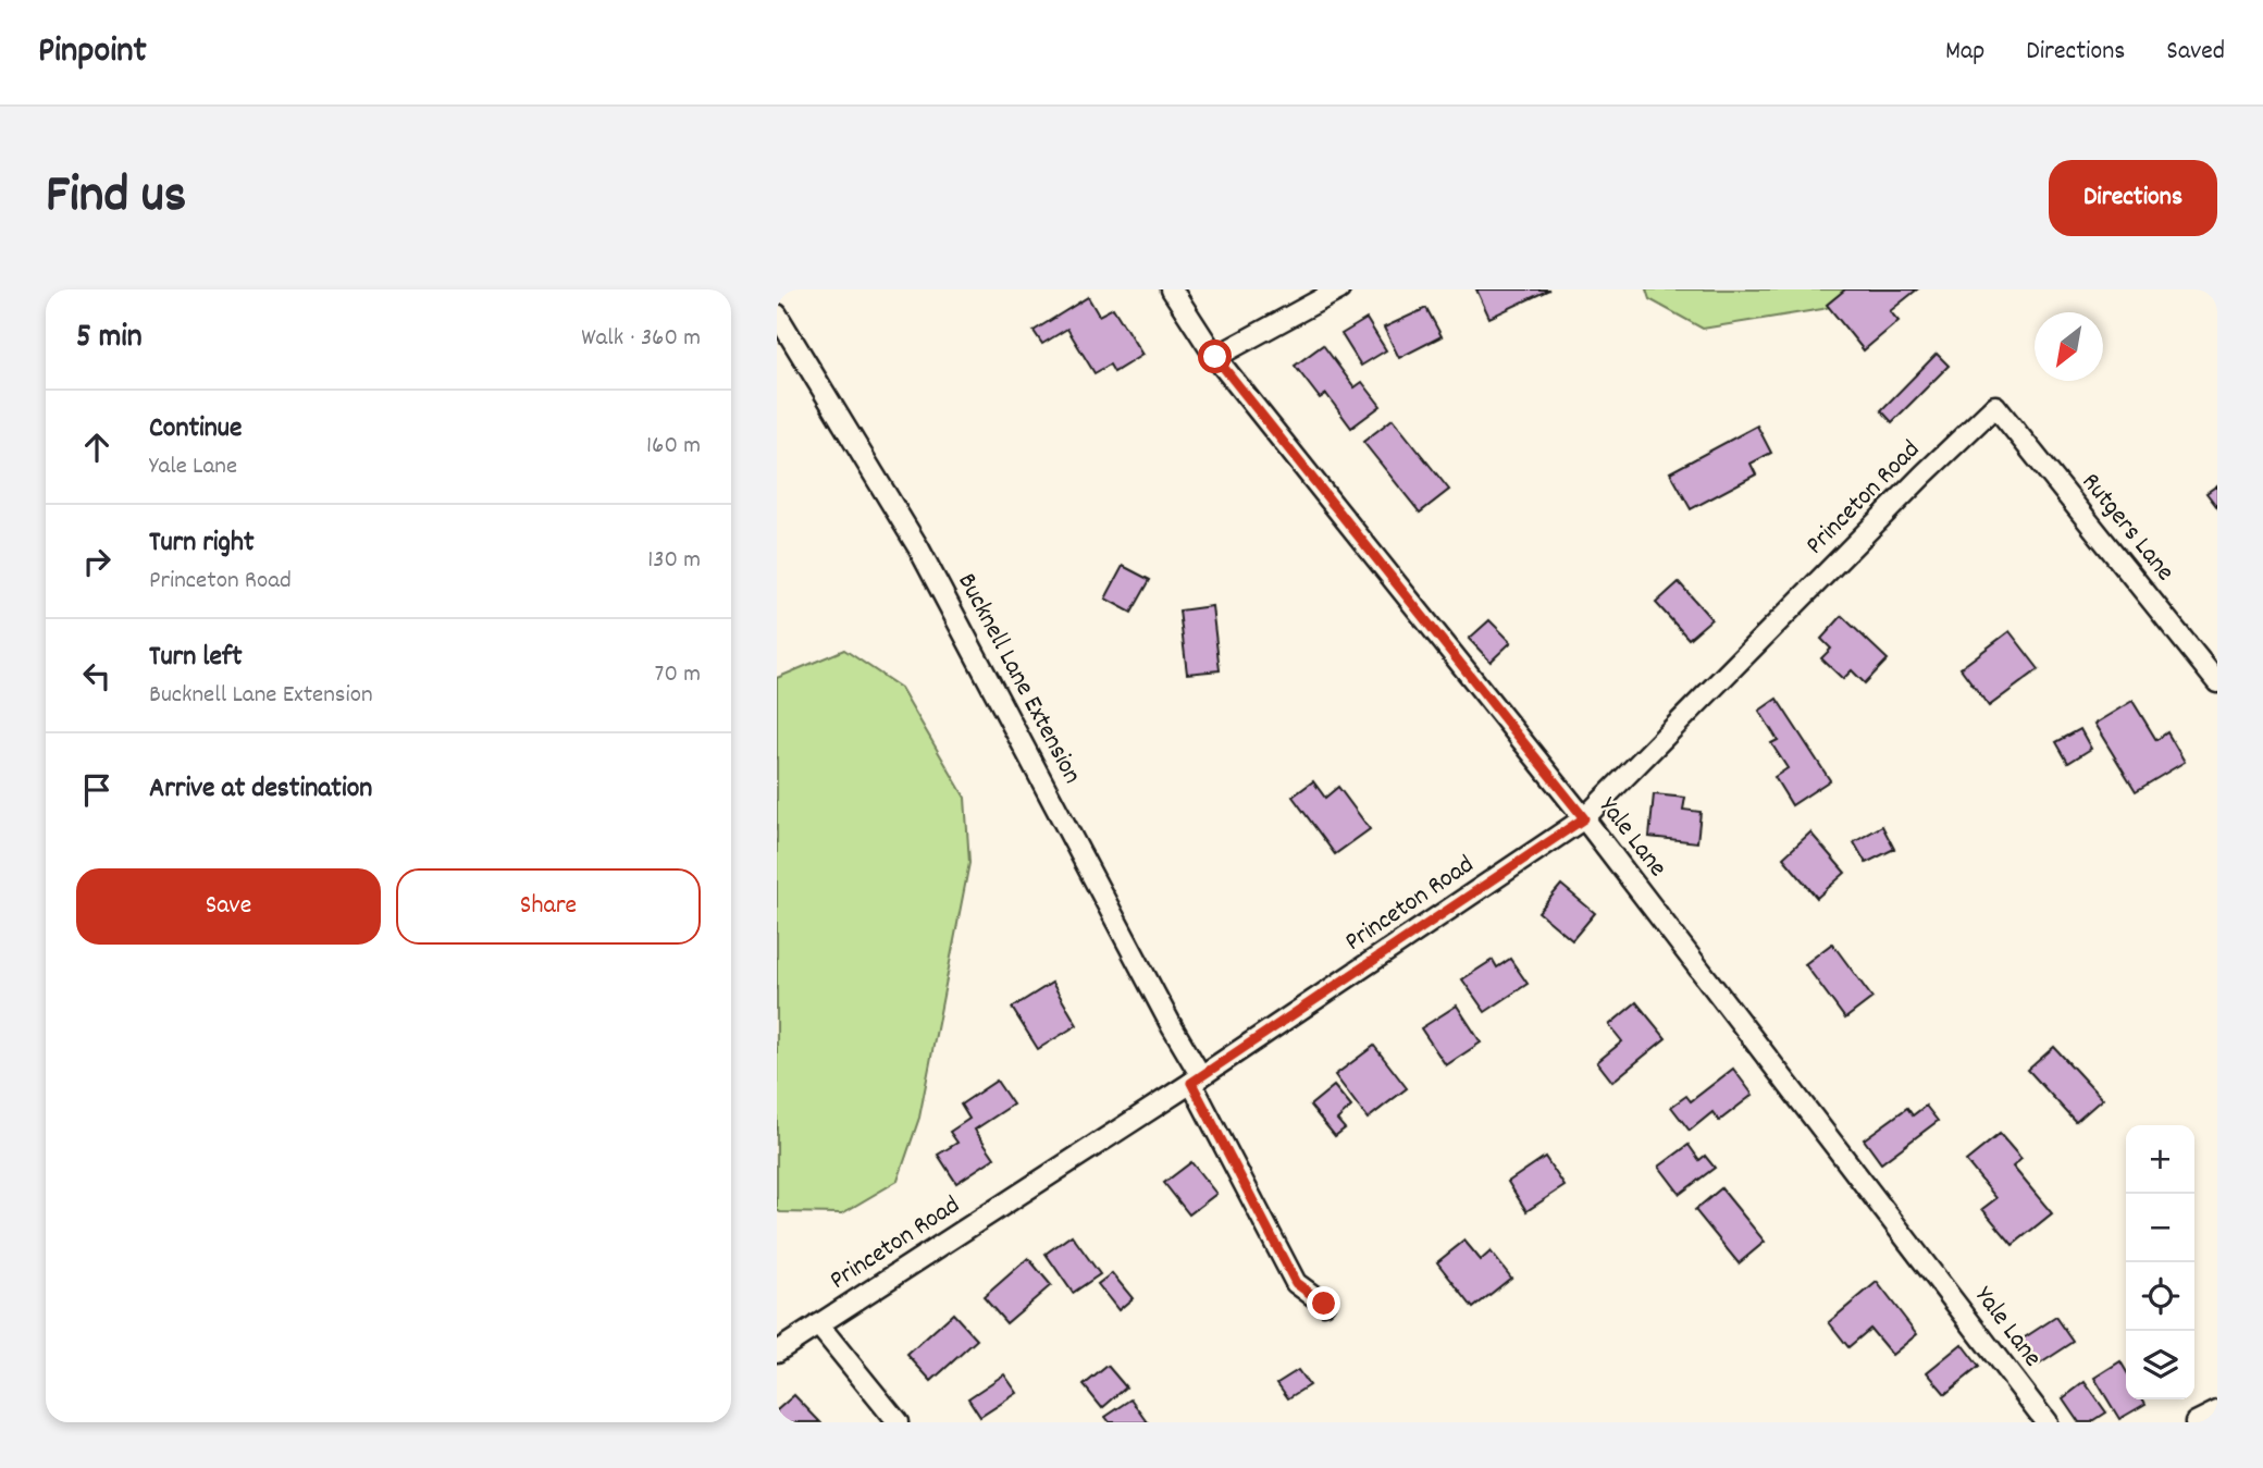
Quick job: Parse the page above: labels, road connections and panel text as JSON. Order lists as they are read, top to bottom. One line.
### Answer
{"streets":{"street":["Princeton Road","Rutgers Lane","Bucknell Lane Extension","Yale Lane"]},"crossings":[["Princeton Road","Rutgers Lane"],["Princeton Road","Bucknell Lane Extension"],["Princeton Road","Yale Lane"]],"north":"bottom left","page":{"header":"Pinpoint","nav":["Map","Directions","Saved"],"title":"Find us","buttons":["Directions",["Save","Share"]],"heading":["5 min","Walk · 360 m"],"list":[["Continue","Yale Lane","160 m"],["Turn right","Princeton Road","130 m"],["Turn left","Bucknell Lane Extension","70 m"],"Arrive at destination"],"map_buttons":["+","−"]}}
